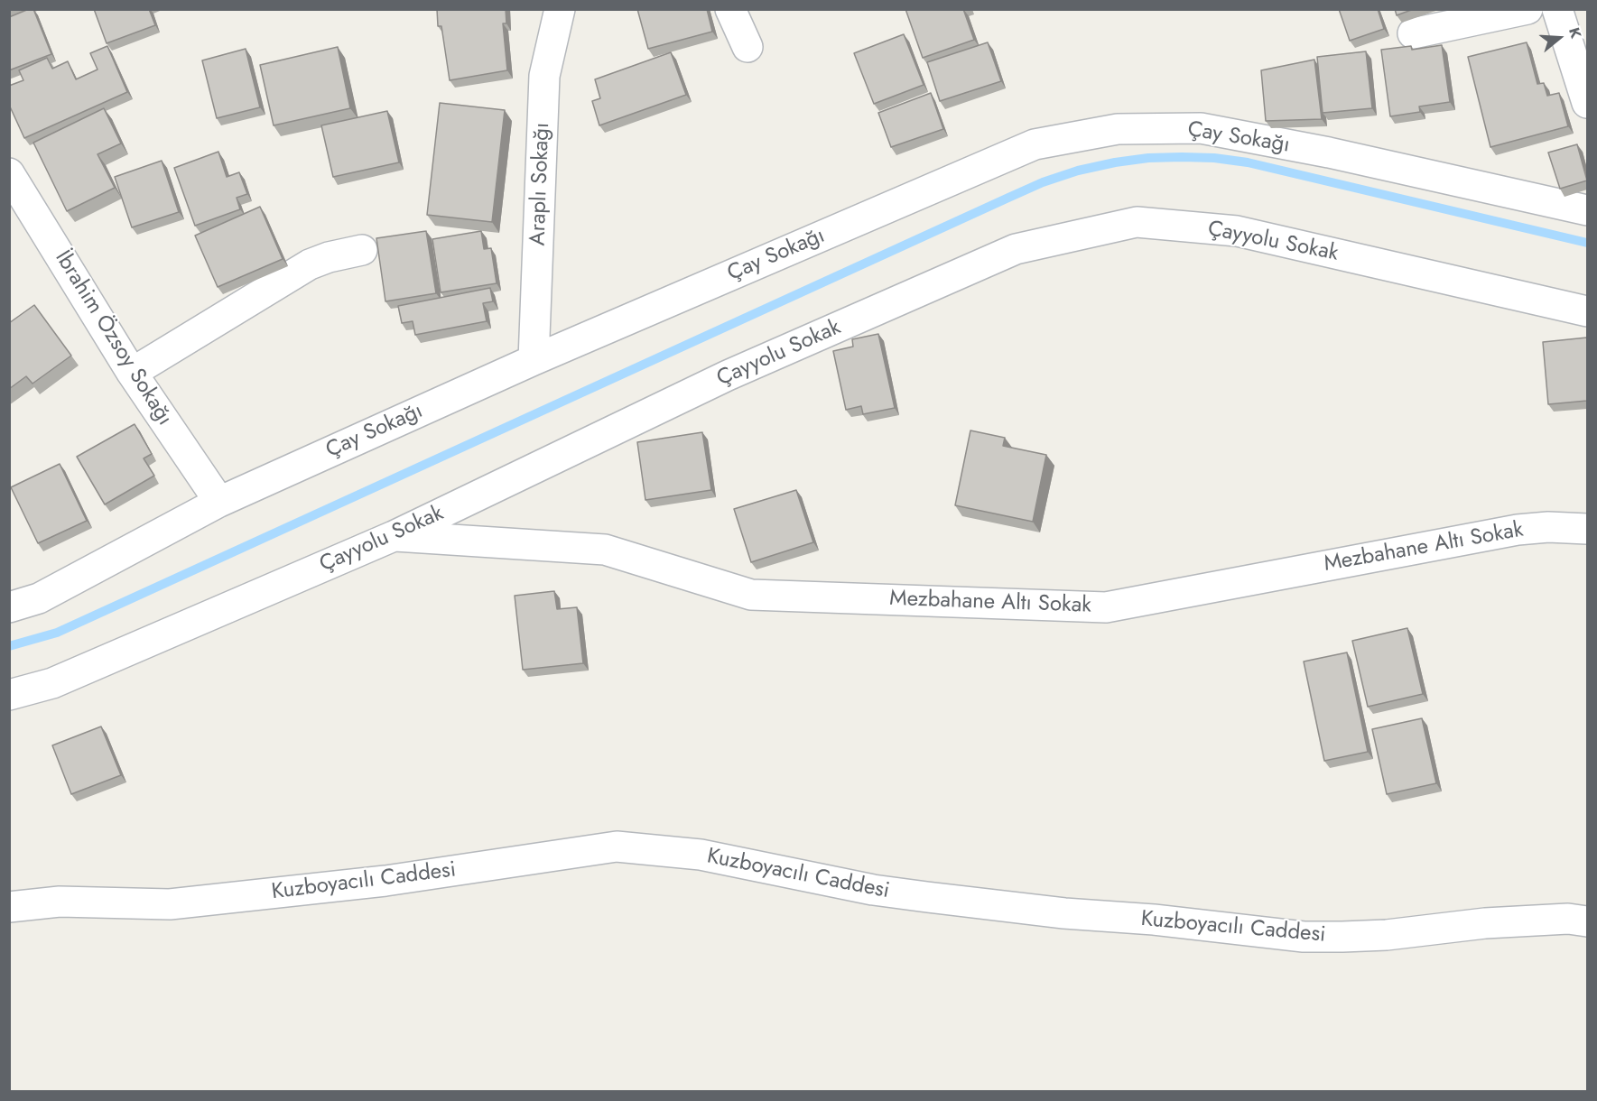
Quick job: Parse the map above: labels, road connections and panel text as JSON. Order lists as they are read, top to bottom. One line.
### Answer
{"streets":{"street":["Çay Sokağı","Araplı Sokağı","Çayyolu Sokak","İbrahim Özsoy Sokağı","Mezbahane Altı Sokak","Kuzboyacılı Caddesi"]},"crossings":[["Çay Sokağı","Araplı Sokağı"],["Çay Sokağı","İbrahim Özsoy Sokağı"],["Çayyolu Sokak","Mezbahane Altı Sokak"]],"north":"right"}
